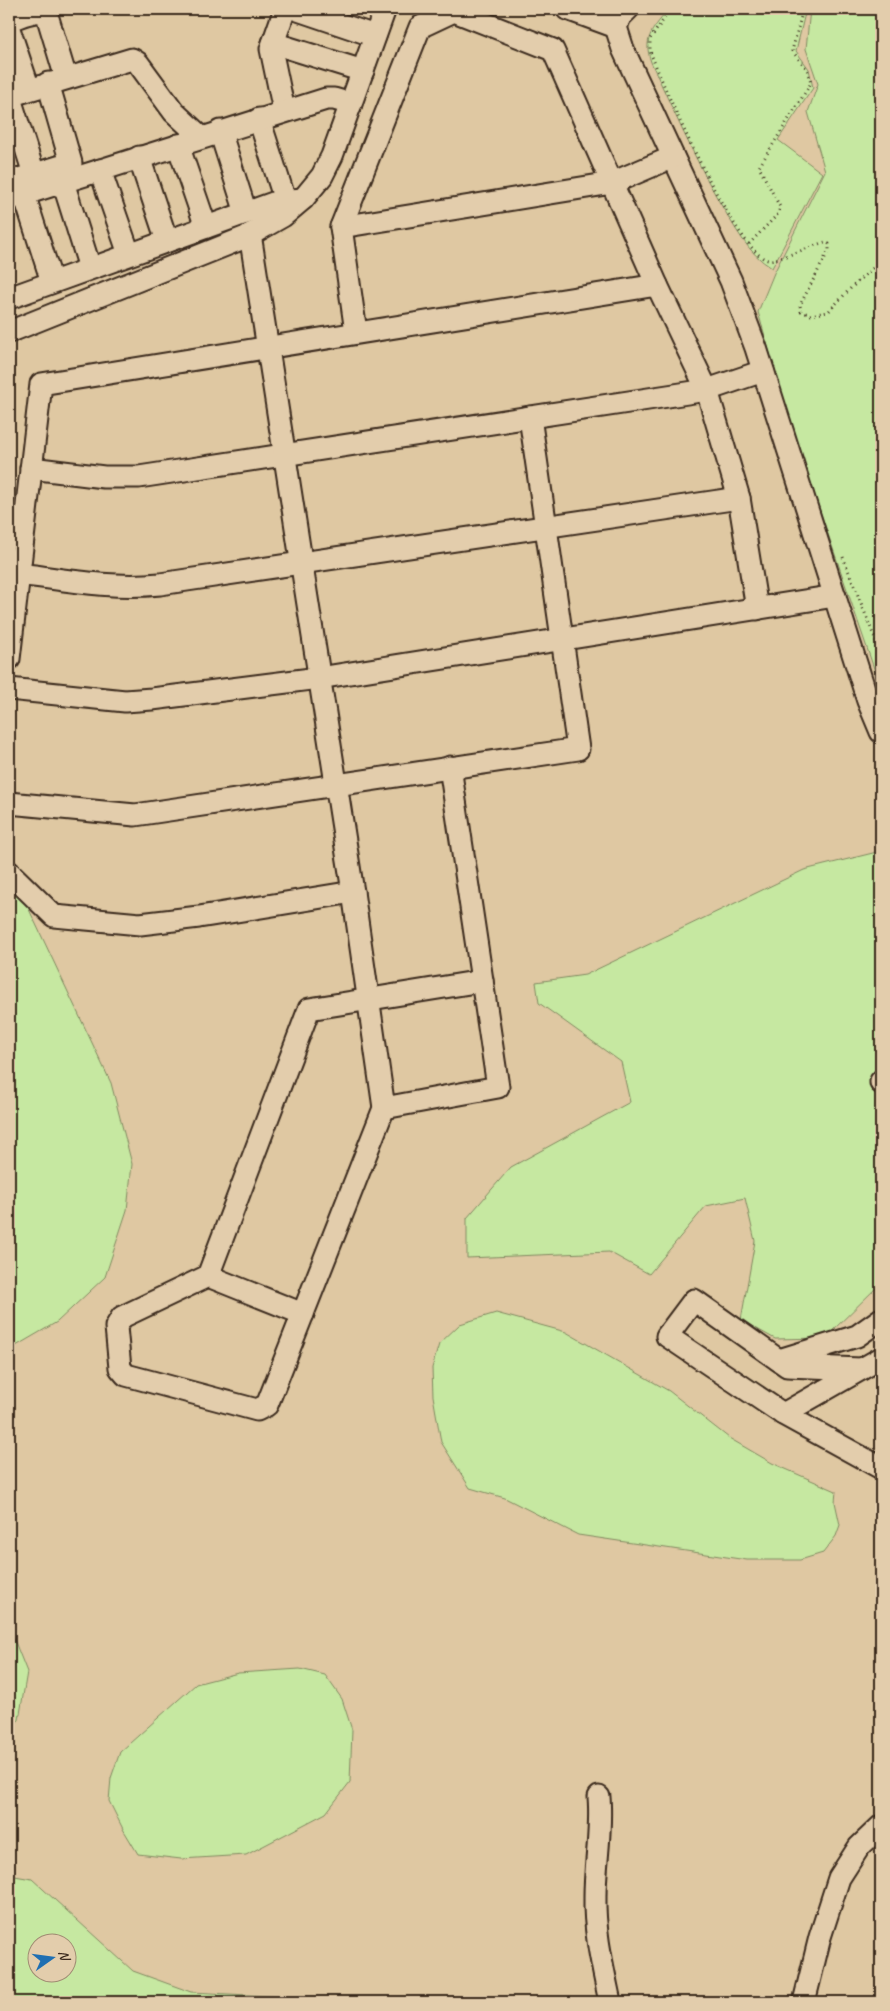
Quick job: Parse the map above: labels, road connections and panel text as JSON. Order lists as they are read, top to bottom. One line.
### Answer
{"north":"right"}
